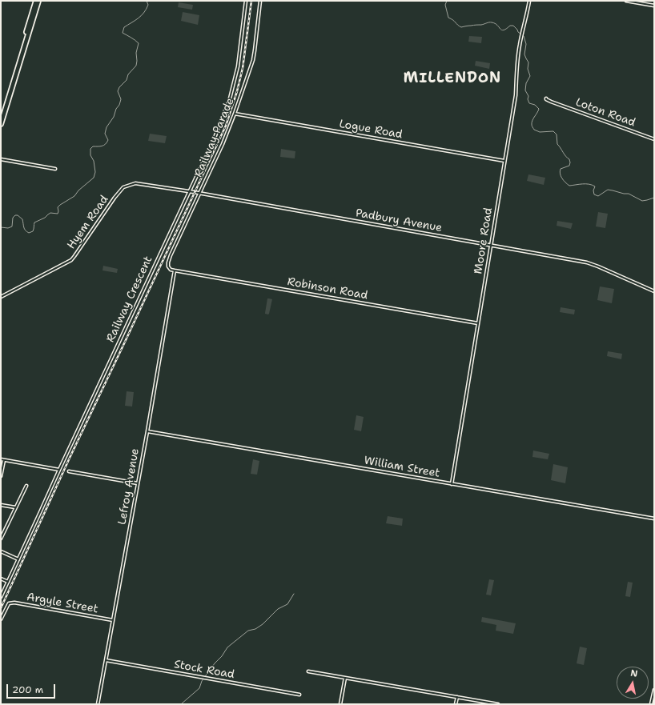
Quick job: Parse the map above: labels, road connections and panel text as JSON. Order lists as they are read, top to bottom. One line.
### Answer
{"streets":{"street":["Loton Road","Logue Road","Railway Parade","Padbury Avenue","Hyem Road","Moore Road","Robinson Road","Railway Crescent","William Street","Lefroy Avenue","Argyle Street","Stock Road"]},"crossings":[["Logue Road","Railway Parade"],["Logue Road","Moore Road"],["Railway Parade","Padbury Avenue"],["Railway Parade","Robinson Road"],["Railway Parade","Lefroy Avenue"],["Padbury Avenue","Hyem Road"],["Padbury Avenue","Moore Road"],["Padbury Avenue","Railway Crescent"],["Moore Road","Robinson Road"],["Moore Road","William Street"],["Robinson Road","Lefroy Avenue"],["William Street","Lefroy Avenue"],["Lefroy Avenue","Argyle Street"],["Lefroy Avenue","Stock Road"]],"districts":["MILLENDON"],"scale_bar":"200 m","north":"top"}
